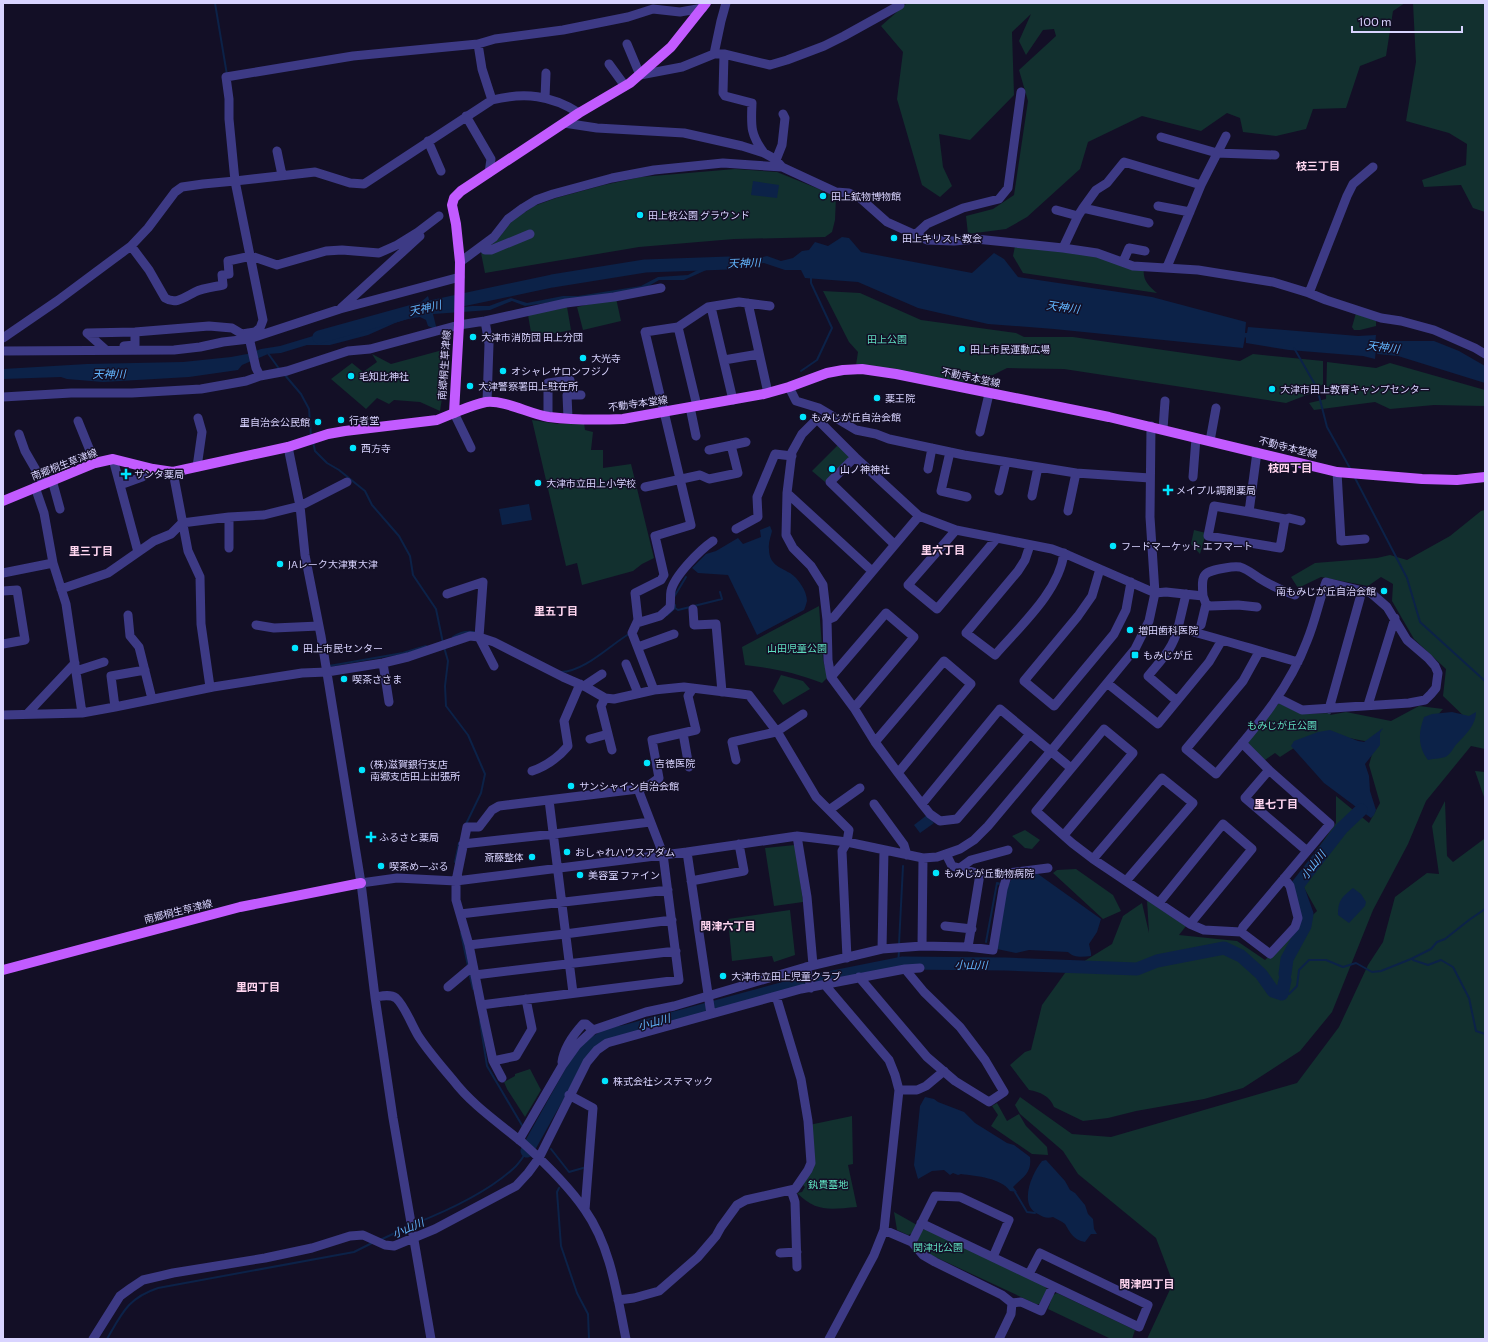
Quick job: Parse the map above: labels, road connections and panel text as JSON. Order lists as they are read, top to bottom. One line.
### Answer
{"streets":{"main road":["南郷桐生草津線","不動寺本堂線"]},"crossings":[["南郷桐生草津線","不動寺本堂線"]],"districts":["枝三丁目","枝四丁目","里六丁目","里三丁目","里五丁目","里七丁目","関津六丁目","里四丁目","関津四丁目"],"water":["天神川","小山川"],"parks":["田上公園","山田児童公園","もみじが丘公園","釻貴墓地","関津北公園"],"places":{"other":["田上鉱物博物館","田上枝公園 グラウンド","田上キリスト教会","大津市消防団 田上分団","田上市民運動広場","大光寺","オシャレサロンフジノ","毛知比神社","大津警察署田上駐在所","大津市田上教育キャンプセンター","薬王院","もみじが丘自治会館","行者堂","里自治会公民館","西方寺","山ノ神神社","大津市立田上小学校","フードマーケット エフマート","JAレーク大津東大津","南もみじが丘自治会館","増田歯科医院","田上市民センター","喫茶ささま","吉徳医院","(株)滋賀銀行支店 南郷支店田上出張所","サンシャイン自治会館","おしゃれハウスアダム","斎藤整体","喫茶めーぷる","もみじが丘動物病院","美容室 ファイン","大津市立田上児童クラブ","株式会社システマック"],"health":["サンタ薬局","メイプル調剤薬局","ふるさと薬局"],"transit":["もみじが丘"]},"scale_bar":"100 m"}
